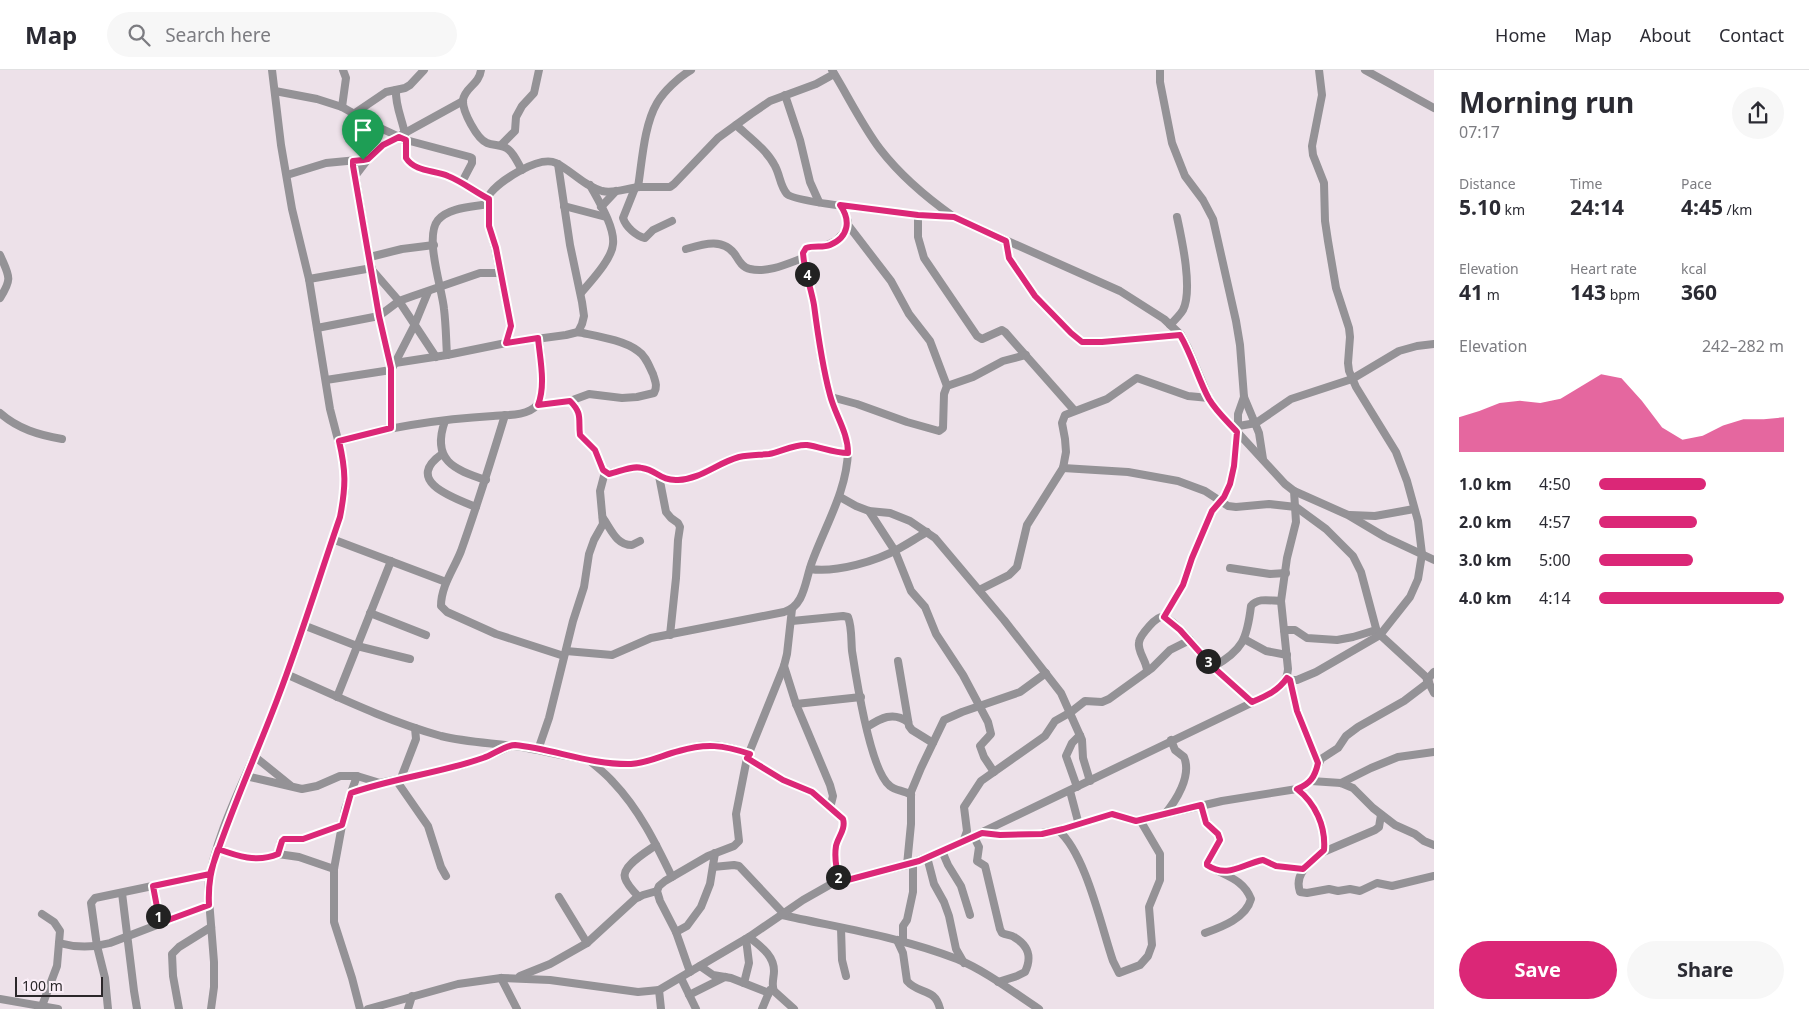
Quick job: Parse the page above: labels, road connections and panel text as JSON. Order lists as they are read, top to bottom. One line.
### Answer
{"scale_bar":"100 m","page":{"header":"Map","search":"Search here","nav":["Home","Map","About","Contact"],"heading":["Morning run","07:17"],"stats":[["Distance","5.10 km"],["Time","24:14"],["Pace","4:45 /km"],["Elevation","41 m"],["Heart rate","143 bpm"],["kcal","360"]],"pins":["4","3","2","1"],"chart":["Elevation","242–282 m"],"list":[{"name":"1.0 km","note":"4:50"},{"name":"2.0 km","note":"4:57"},{"name":"3.0 km","note":"5:00"},{"name":"4.0 km","note":"4:14"}],"buttons":["Save","Share"],"scale":"100 m"}}
